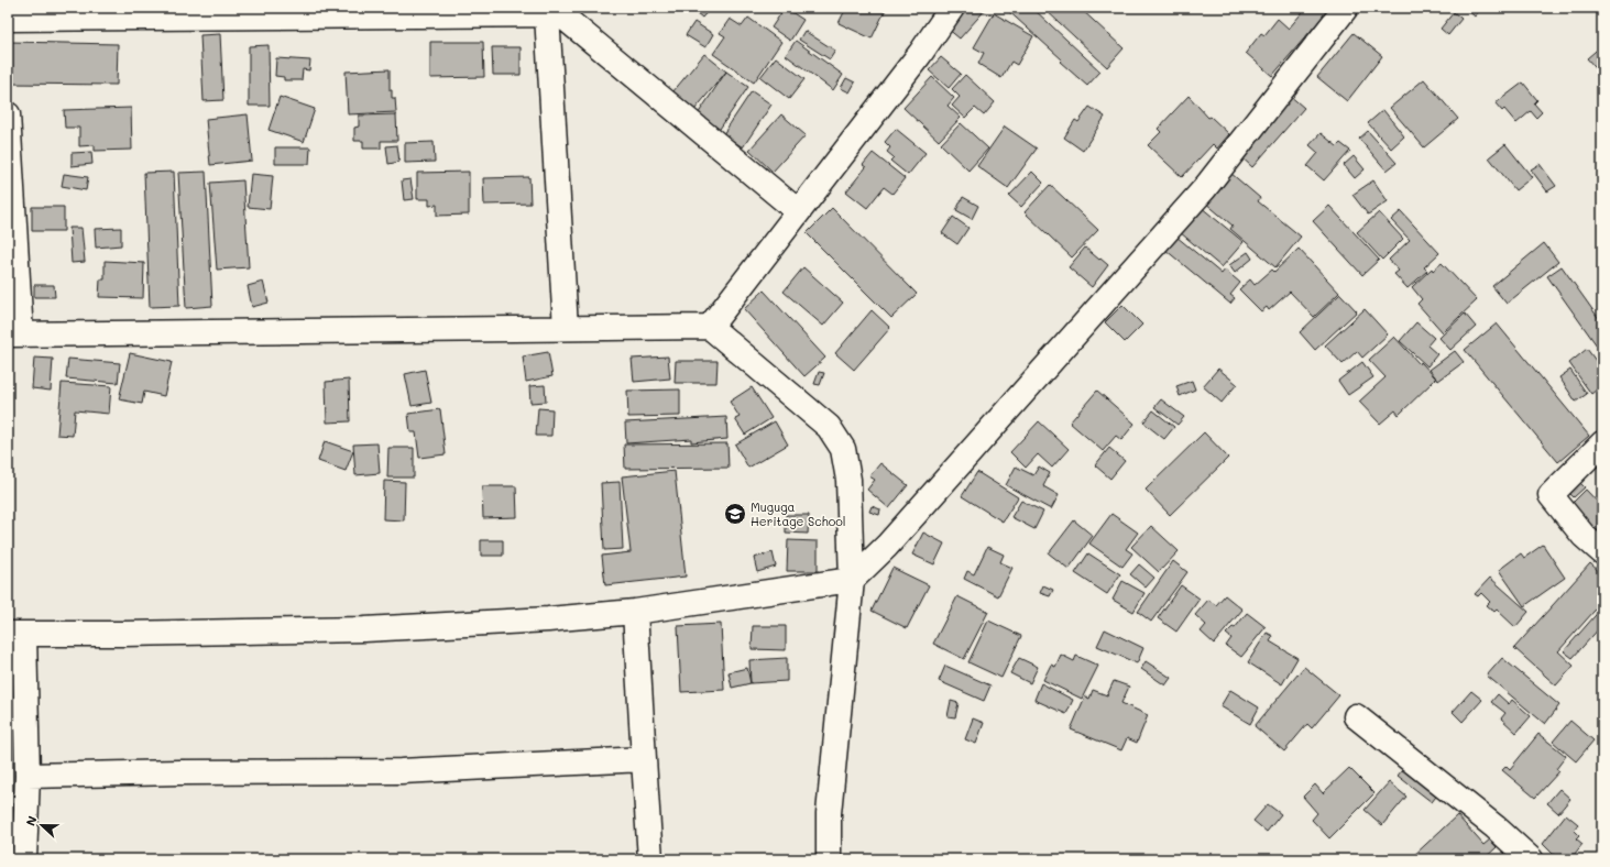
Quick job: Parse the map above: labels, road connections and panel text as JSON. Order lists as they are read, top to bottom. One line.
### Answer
{"places":{"school or university":["Muguga Heritage School"]},"north":"left"}
